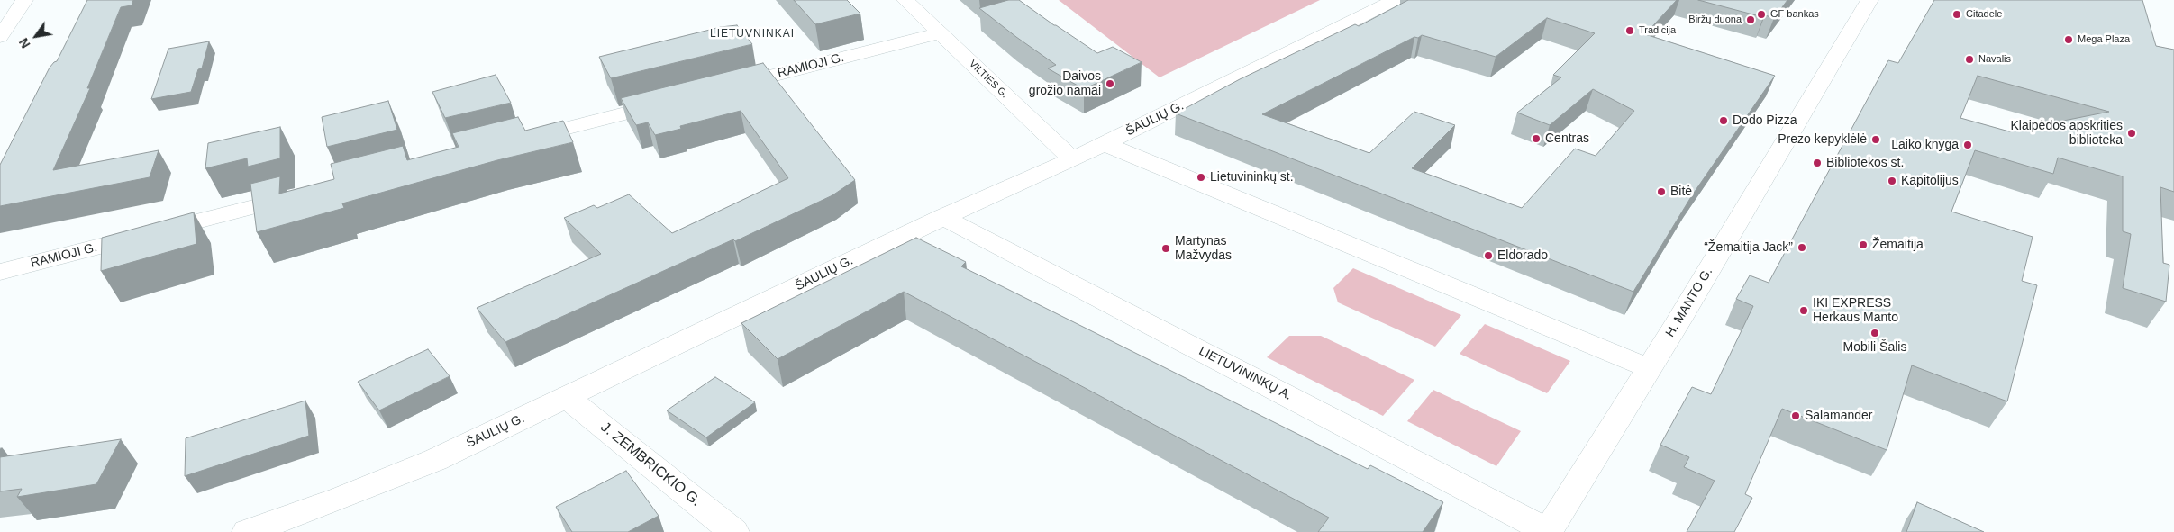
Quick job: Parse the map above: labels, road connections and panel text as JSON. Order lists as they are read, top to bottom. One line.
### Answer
{"streets":{"street":["RAMIOJI G.","VILTIES G.","ŠAULIŲ G.","H. MANTO G.","LIETUVININKŲ A.","J. ZEMBRICKIO G."]},"crossings":[["RAMIOJI G.","VILTIES G."],["VILTIES G.","ŠAULIŲ G."],["ŠAULIŲ G.","LIETUVININKŲ A."],["ŠAULIŲ G.","J. ZEMBRICKIO G."],["H. MANTO G.","LIETUVININKŲ A."]],"districts":["LIETUVNINKAI"],"places":["GF bankas","Citadele","Biržų duona","Tradicija","Mega Plaza","Navalis","Daivos grožio namai","Dodo Pizza","Klaipėdos apskrities biblioteka","Centras","Prezo kepyklėlė","Laiko knyga","Bibliotekos st.","Lietuvininkų st.","Kapitolijus","Bitė","Žemaitija","“Žemaitija Jack”","Martynas Mažvydas","Eldorado","IKI EXPRESS Herkaus Manto","Mobili Šalis","Salamander"],"north":"bottom left"}
